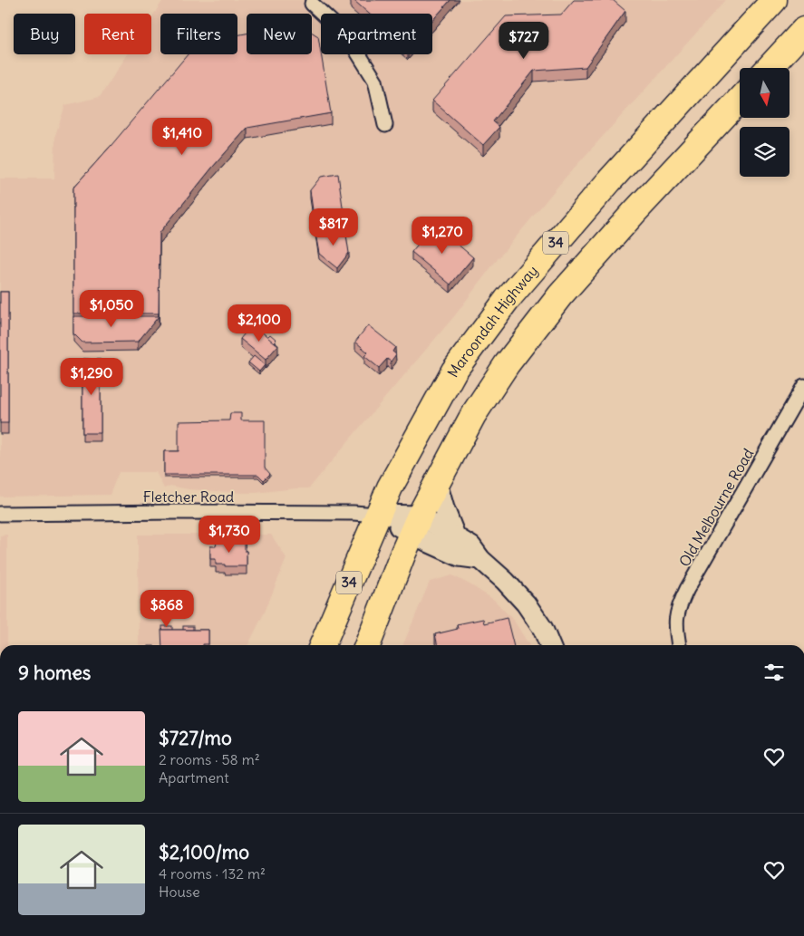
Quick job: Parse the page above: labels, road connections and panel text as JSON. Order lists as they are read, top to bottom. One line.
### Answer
{"streets":{"highway":["34","Maroondah Highway"],"street":["Fletcher Road","Old Melbourne Road"]},"crossings":[["Maroondah Highway","Fletcher Road"]],"north":"bottom","page":{"chip":["Buy","Rent","Filters","New","Apartment"],"price":["$727","$1,410","$817","$1,270","$1,050","$2,100","$1,290","$1,730","$868"],"heading":"9 homes","list":[{"name":"$727/mo","note":"2 rooms · 58 m² · Apartment"},{"name":"$2,100/mo","note":"4 rooms · 132 m² · House"}]}}
